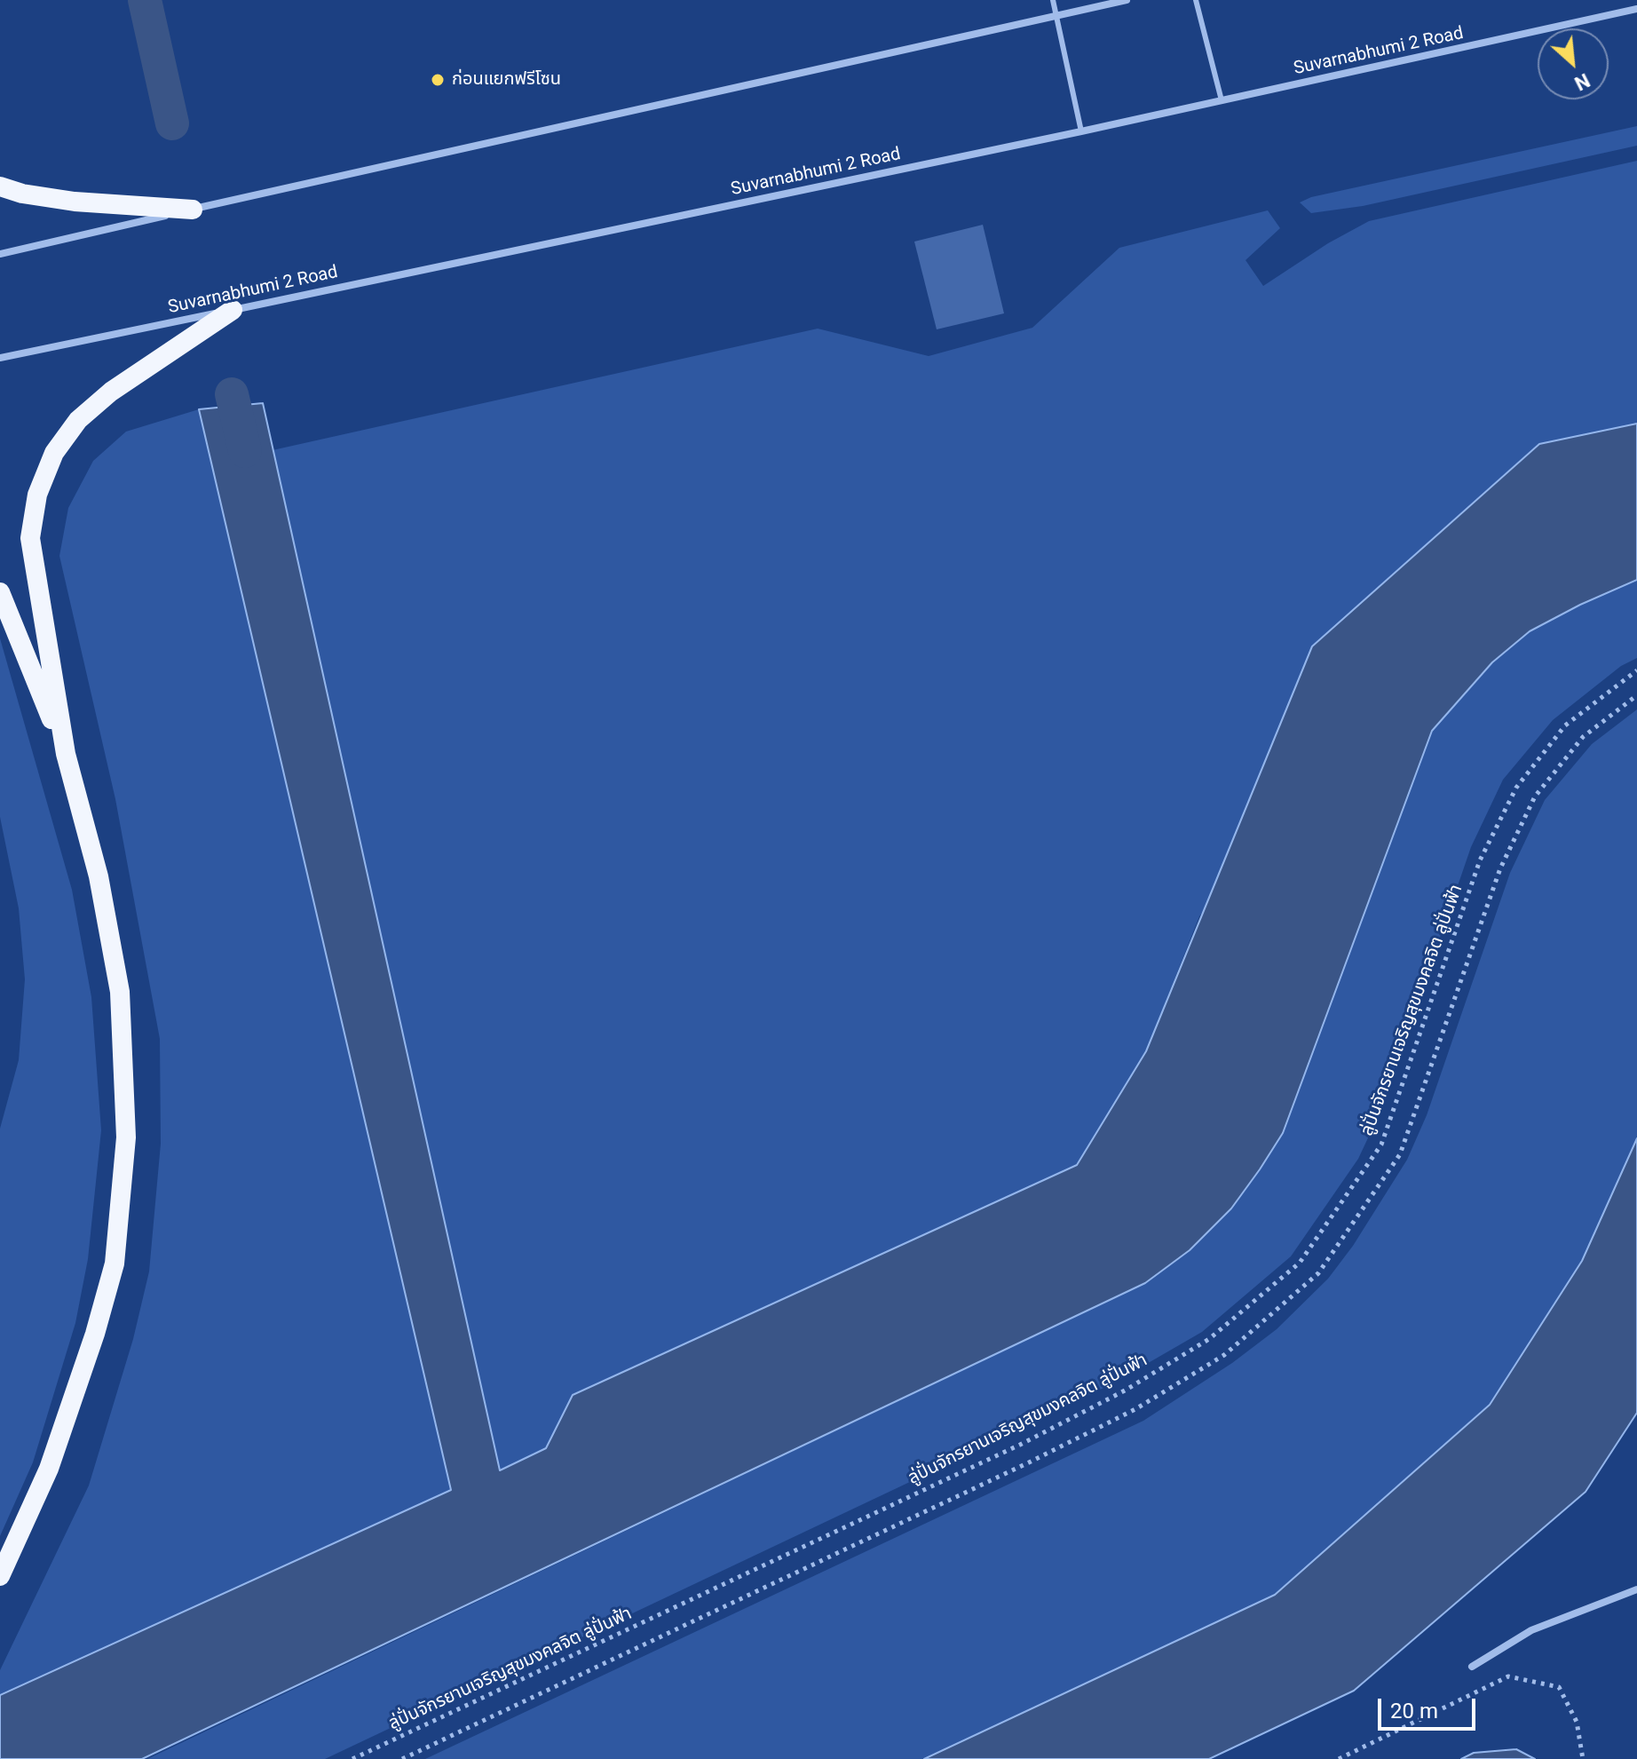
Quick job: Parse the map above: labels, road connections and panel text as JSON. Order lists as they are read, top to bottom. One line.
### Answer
{"streets":{"street":["Suvarnabhumi 2 Road"],"path":["ลู่ปั่นจักรยานเจริญสุขมงคลจิต ลู่ปั่นฟ้า"]},"places":["ก่อนแยกฟรีโซน"],"scale_bar":"20 m","north":"bottom right"}
